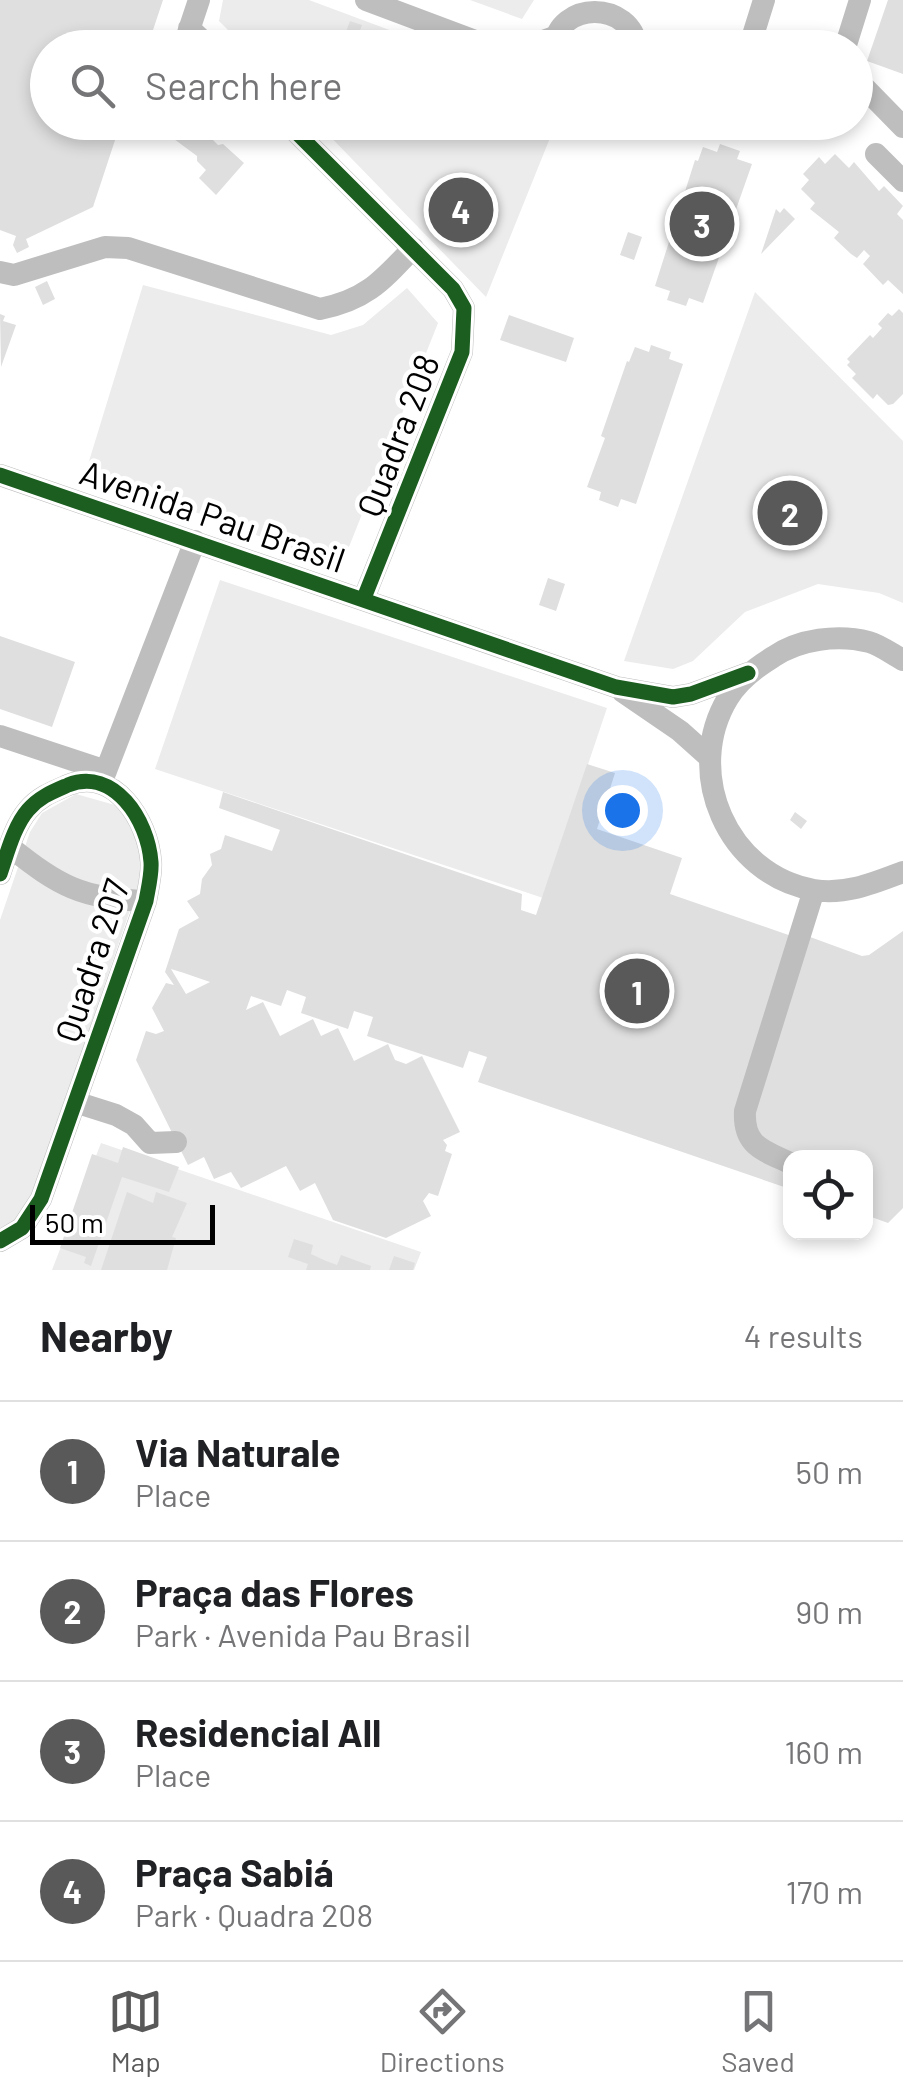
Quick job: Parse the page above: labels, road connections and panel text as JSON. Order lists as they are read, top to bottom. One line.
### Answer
{"streets":{"street":["Quadra 208","Avenida Pau Brasil","Quadra 207"]},"crossings":[["Quadra 208","Avenida Pau Brasil"]],"scale_bar":"50 m","page":{"search":"Search here","pins":["4","3","2","1"],"scale":"50 m","heading":["Nearby","4 results"],"list":[{"mark":"1","name":"Via Naturale","note":"Place","value":"50 m"},{"mark":"2","name":"Praça das Flores","note":"Park · Avenida Pau Brasil","value":"90 m"},{"mark":"3","name":"Residencial All","note":"Place","value":"160 m"},{"mark":"4","name":"Praça Sabiá","note":"Park · Quadra 208","value":"170 m"}],"nav":["Map","Directions","Saved"]}}
